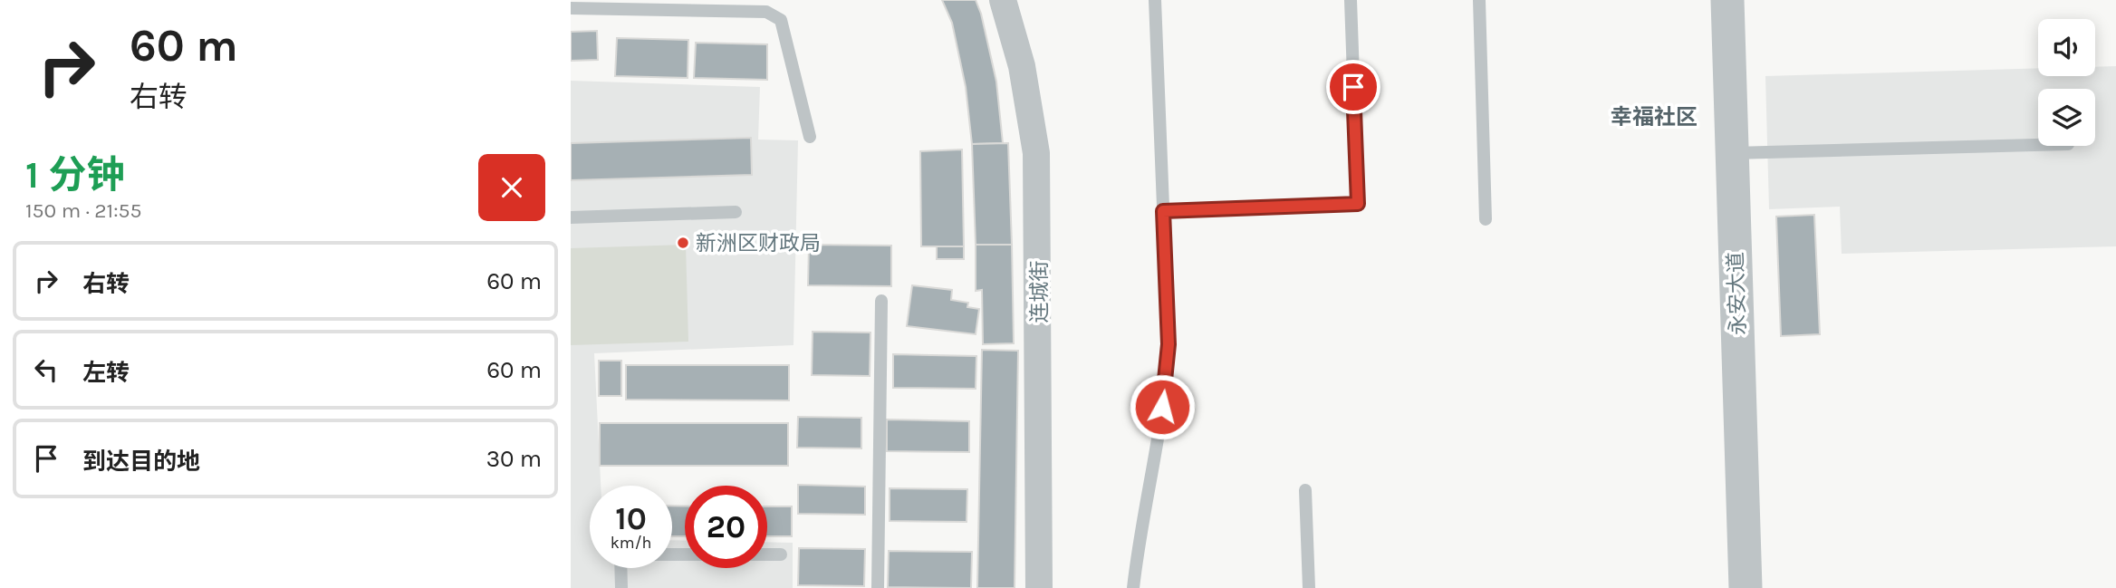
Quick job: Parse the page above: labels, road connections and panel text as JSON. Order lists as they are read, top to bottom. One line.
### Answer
{"streets":{"street":["连城街","永安大道"]},"districts":["幸福社区"],"places":["新洲区财政局"],"page":{"turn":["60 m","右转"],"heading":["1 分钟","150 m · 21:55"],"list":[{"name":"右转","value":"60 m"},{"name":"左转","value":"60 m"},{"name":"到达目的地","value":"30 m"}],"speed":"10 km/h","limit":"20"}}
